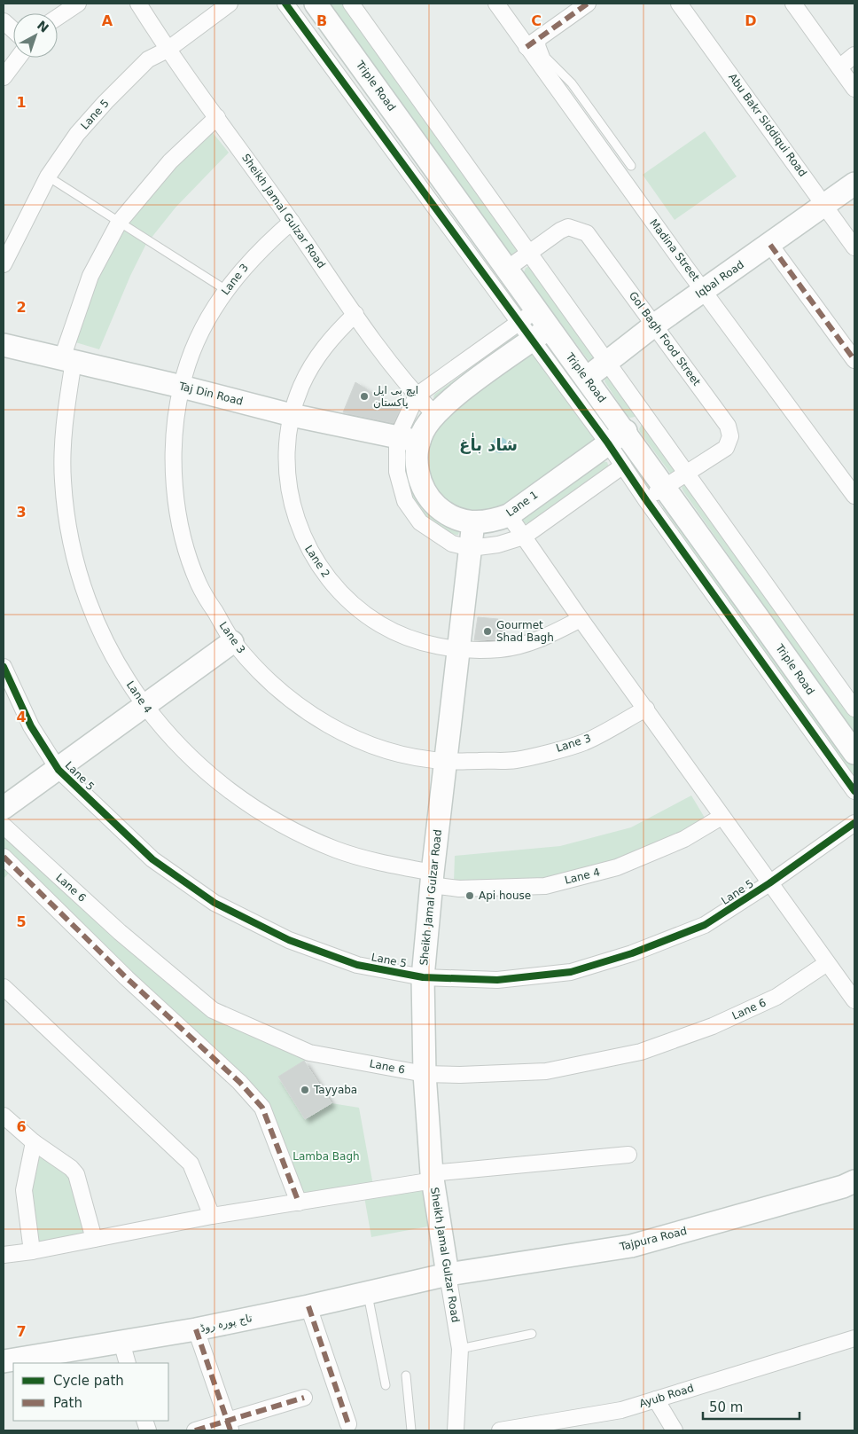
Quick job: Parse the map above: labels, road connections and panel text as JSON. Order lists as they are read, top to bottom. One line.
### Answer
{"streets":{"main road":["Triple Road","Sheikh Jamal Gulzar Road","Iqbal Road","Taj Din Road","Lane 1","Tajpura Road","تاج پورہ روڈ"],"street":["Lane 5","Abu Bakr Siddiqui Road","Madina Street","Lane 3","Gol Bagh Food Street","Lane 2","Lane 4","Lane 6","Ayub Road"]},"crossings":[["Triple Road","Iqbal Road"],["Triple Road","Gol Bagh Food Street"],["Triple Road","Lane 1"],["Lane 5","Sheikh Jamal Gulzar Road"],["Abu Bakr Siddiqui Road","Iqbal Road"],["Sheikh Jamal Gulzar Road","Lane 3"],["Sheikh Jamal Gulzar Road","Lane 1"],["Sheikh Jamal Gulzar Road","Lane 2"],["Sheikh Jamal Gulzar Road","Lane 4"],["Sheikh Jamal Gulzar Road","Lane 6"],["Sheikh Jamal Gulzar Road","Tajpura Road"],["Sheikh Jamal Gulzar Road","تاج پورہ روڈ"],["Madina Street","Iqbal Road"],["Lane 3","Taj Din Road"],["Iqbal Road","Gol Bagh Food Street"],["Taj Din Road","Lane 1"],["Taj Din Road","Lane 2"],["Taj Din Road","Lane 4"],["Tajpura Road","تاج پورہ روڈ"]],"districts":["شاد باٰغ"],"parks":["Lamba Bagh"],"places":["ایچ بی ایل پاکستان","Gourmet Shad Bagh","Api house","Tayyaba"],"legend":["Cycle path","Path"],"scale_bar":"50 m","north":"top right","grid":{"columns":["A","B","C","D"],"rows":["1","2","3","4","5","6","7"]}}
